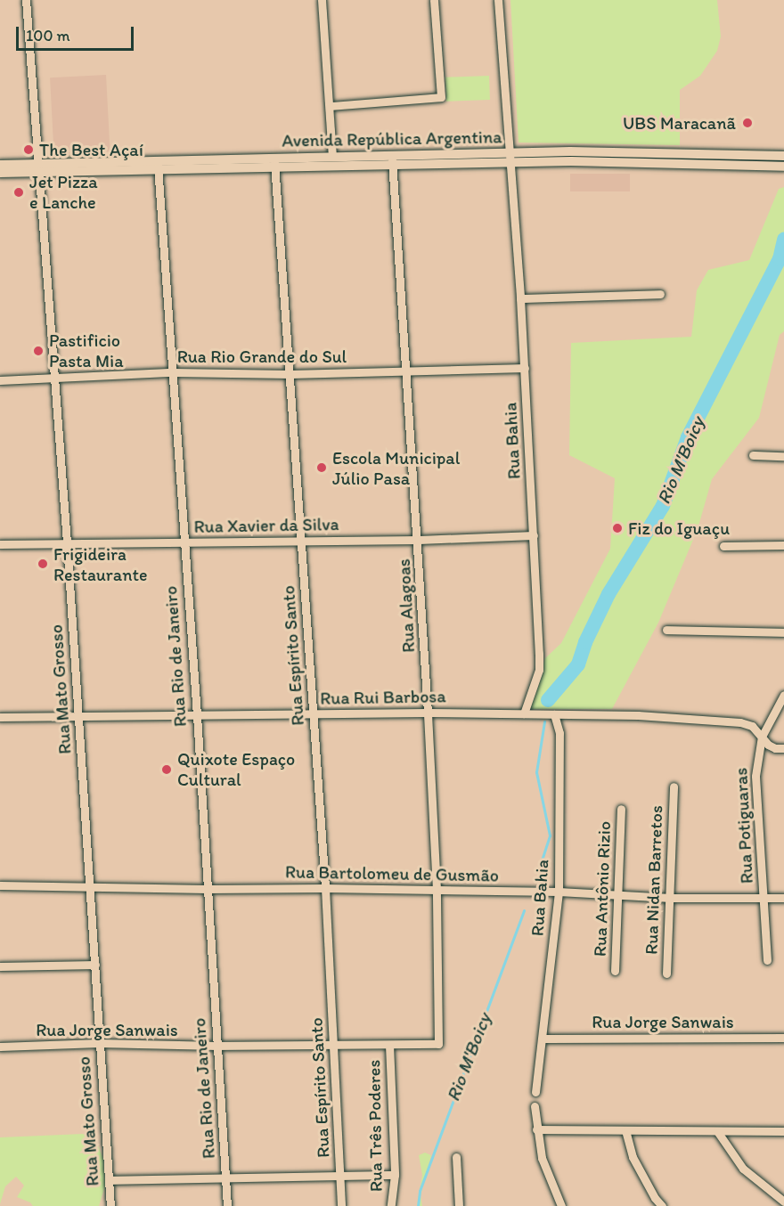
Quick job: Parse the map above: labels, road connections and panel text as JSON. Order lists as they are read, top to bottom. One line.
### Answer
{"streets":{"main road":["Avenida República Argentina"],"street":["Rua Rio Grande do Sul","Rua Bahia","Rua Xavier da Silva","Rua Alagoas","Rua Espírito Santo","Rua Rio de Janeiro","Rua Mato Grosso","Rua Rui Barbosa","Rua Potiguaras","Rua Bartolomeu de Gusmão","Rua Nidan Barretos","Rua Antônio Rizio","Rua Jorge Sanwais","Rua Três Poderes"]},"crossings":[["Avenida República Argentina","Rua Bahia"],["Avenida República Argentina","Rua Alagoas"],["Avenida República Argentina","Rua Espírito Santo"],["Avenida República Argentina","Rua Rio de Janeiro"],["Avenida República Argentina","Rua Mato Grosso"],["Rua Rio Grande do Sul","Rua Bahia"],["Rua Rio Grande do Sul","Rua Alagoas"],["Rua Rio Grande do Sul","Rua Espírito Santo"],["Rua Rio Grande do Sul","Rua Rio de Janeiro"],["Rua Rio Grande do Sul","Rua Mato Grosso"],["Rua Bahia","Rua Xavier da Silva"],["Rua Bahia","Rua Rui Barbosa"],["Rua Bahia","Rua Bartolomeu de Gusmão"],["Rua Bahia","Rua Jorge Sanwais"],["Rua Xavier da Silva","Rua Alagoas"],["Rua Xavier da Silva","Rua Espírito Santo"],["Rua Xavier da Silva","Rua Rio de Janeiro"],["Rua Xavier da Silva","Rua Mato Grosso"],["Rua Alagoas","Rua Rui Barbosa"],["Rua Alagoas","Rua Bartolomeu de Gusmão"],["Rua Alagoas","Rua Jorge Sanwais"],["Rua Espírito Santo","Rua Rui Barbosa"],["Rua Espírito Santo","Rua Bartolomeu de Gusmão"],["Rua Espírito Santo","Rua Jorge Sanwais"],["Rua Rio de Janeiro","Rua Rui Barbosa"],["Rua Rio de Janeiro","Rua Bartolomeu de Gusmão"],["Rua Rio de Janeiro","Rua Jorge Sanwais"],["Rua Mato Grosso","Rua Rui Barbosa"],["Rua Mato Grosso","Rua Bartolomeu de Gusmão"],["Rua Mato Grosso","Rua Jorge Sanwais"],["Rua Rui Barbosa","Rua Potiguaras"],["Rua Potiguaras","Rua Bartolomeu de Gusmão"],["Rua Bartolomeu de Gusmão","Rua Nidan Barretos"],["Rua Bartolomeu de Gusmão","Rua Antônio Rizio"],["Rua Jorge Sanwais","Rua Três Poderes"]],"water":["Rio M'Boicy"],"places":["UBS Maracanã","The Best Açaí","Jet Pizza e Lanche","Pastificio Pasta Mia","Escola Municipal Júlio Pasa","Fiz do Iguaçu","Frigideira Restaurante","Quixote Espaço Cultural"],"scale_bar":"100 m"}
